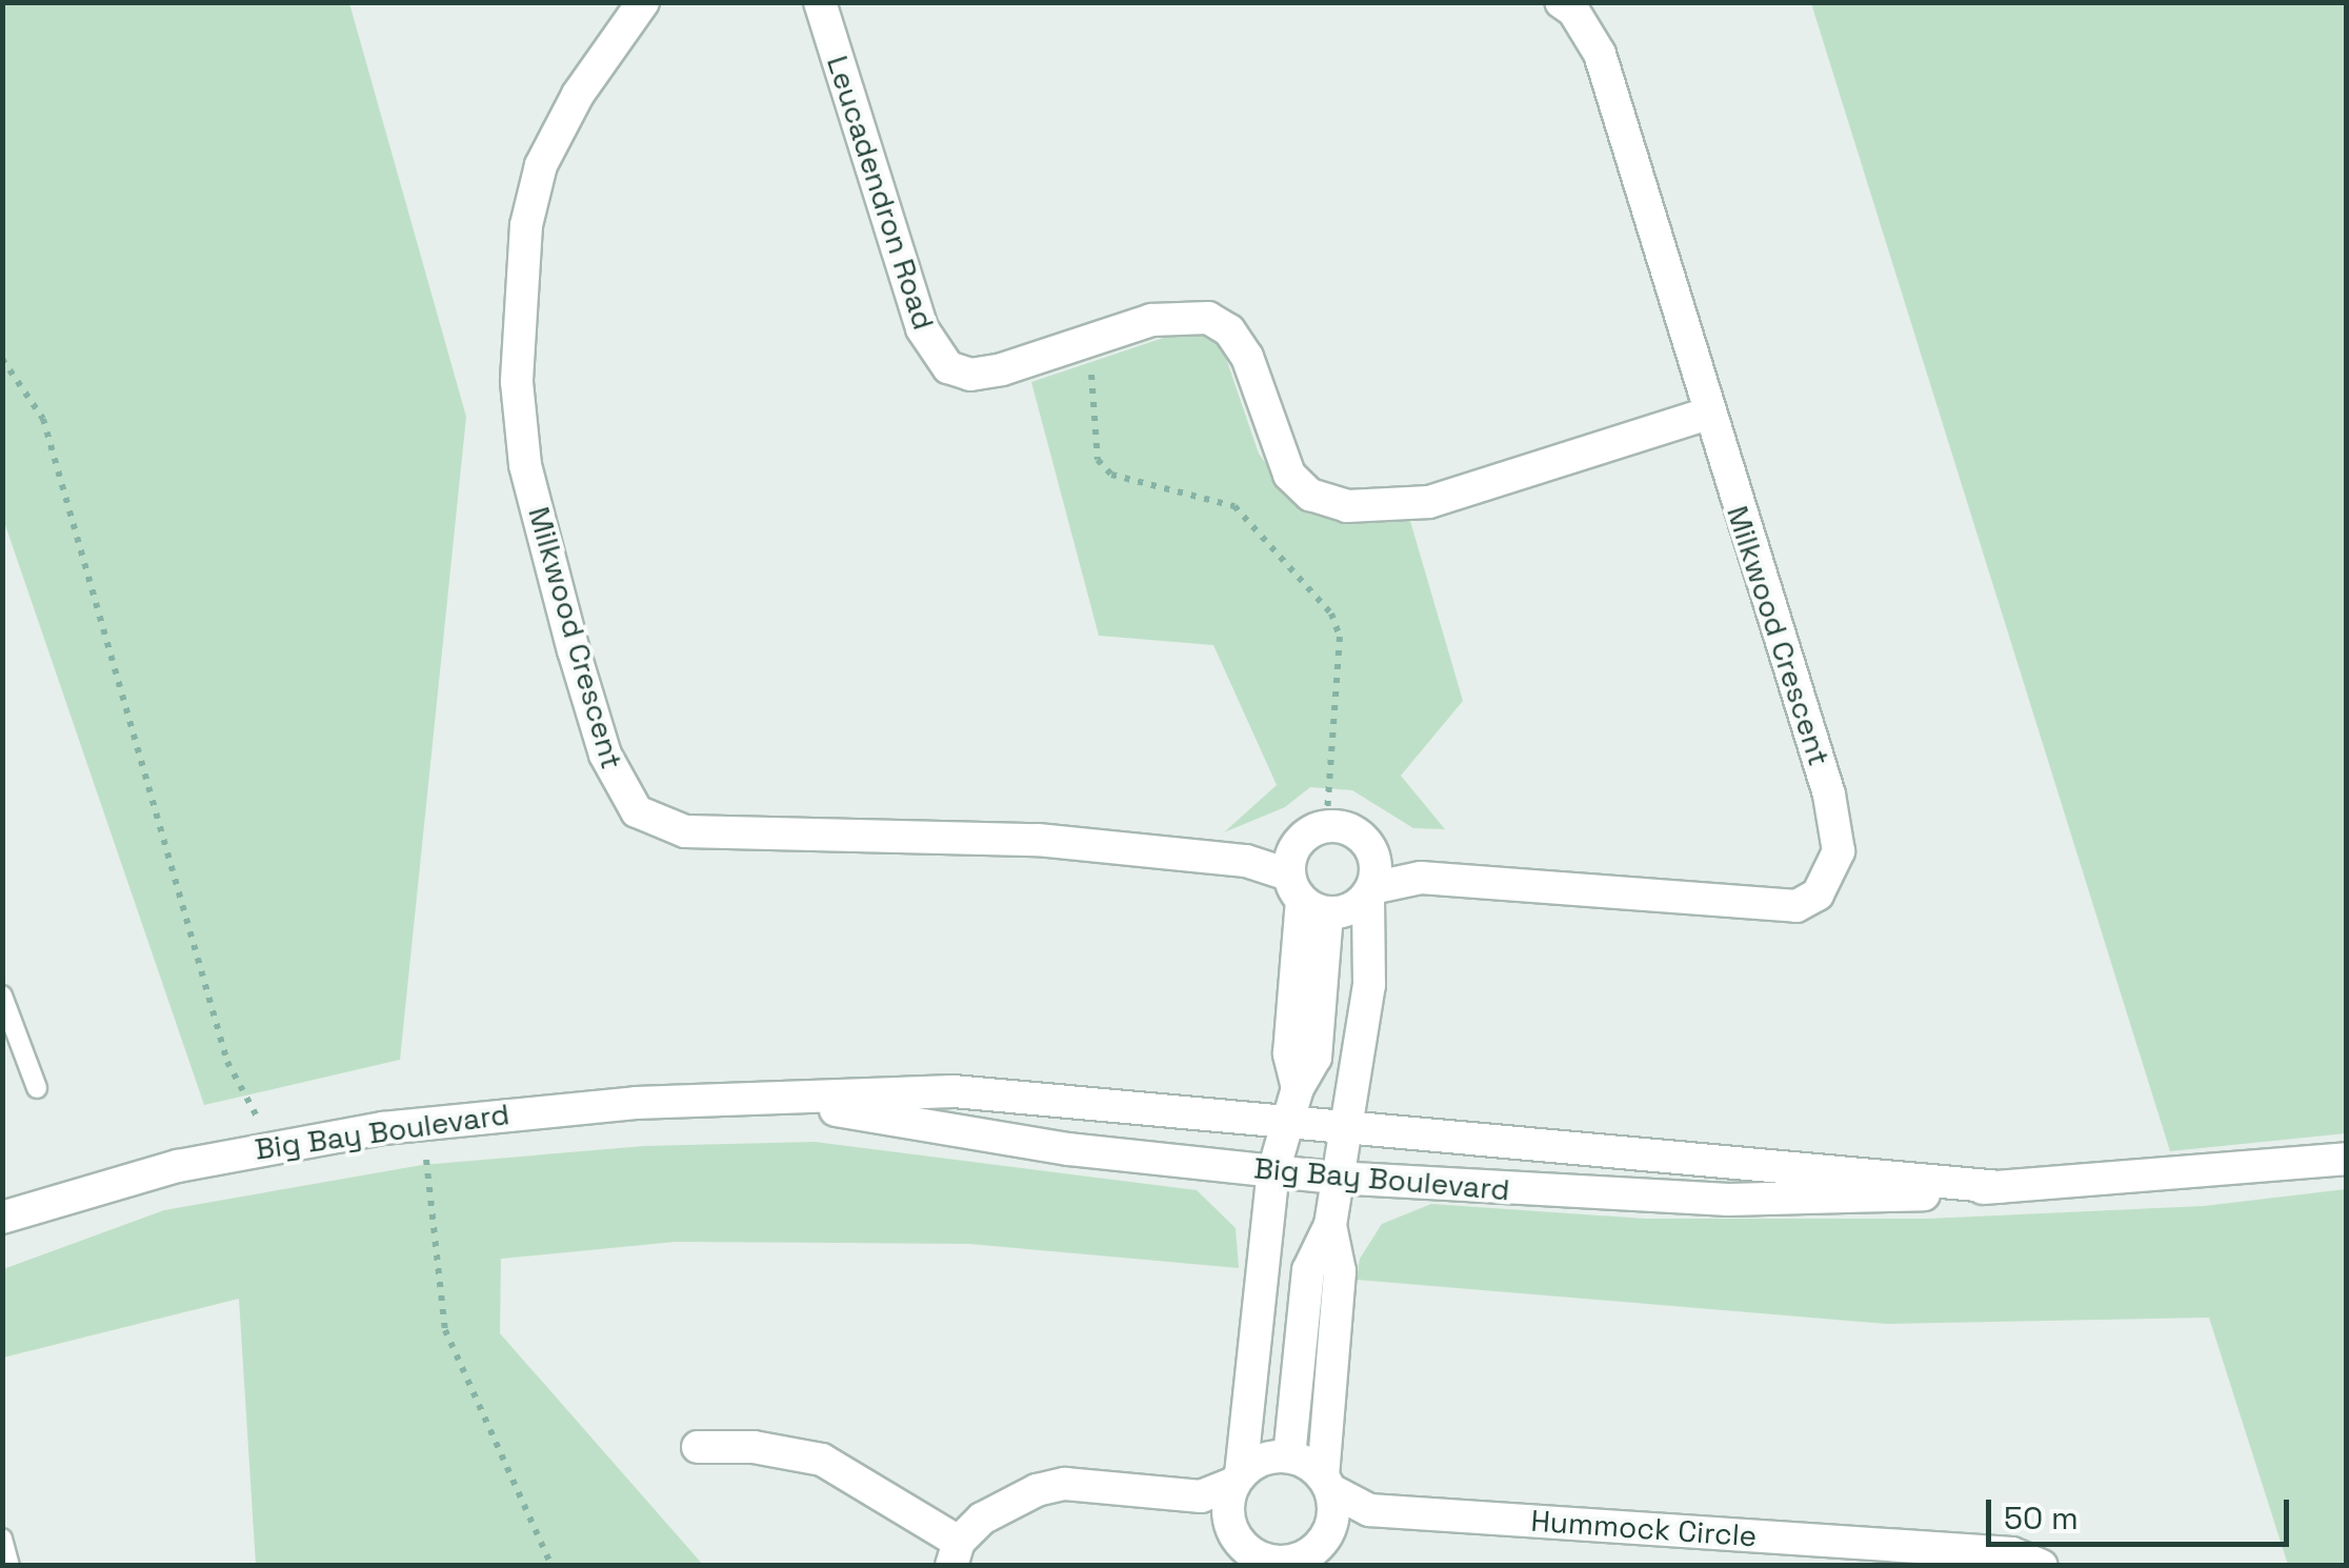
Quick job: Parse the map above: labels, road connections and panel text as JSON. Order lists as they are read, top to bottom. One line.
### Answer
{"streets":{"street":["Leucadendron Road","Milkwood Crescent","Big Bay Boulevard","Hummock Circle"]},"crossings":[["Leucadendron Road","Milkwood Crescent"]],"scale_bar":"50 m"}
